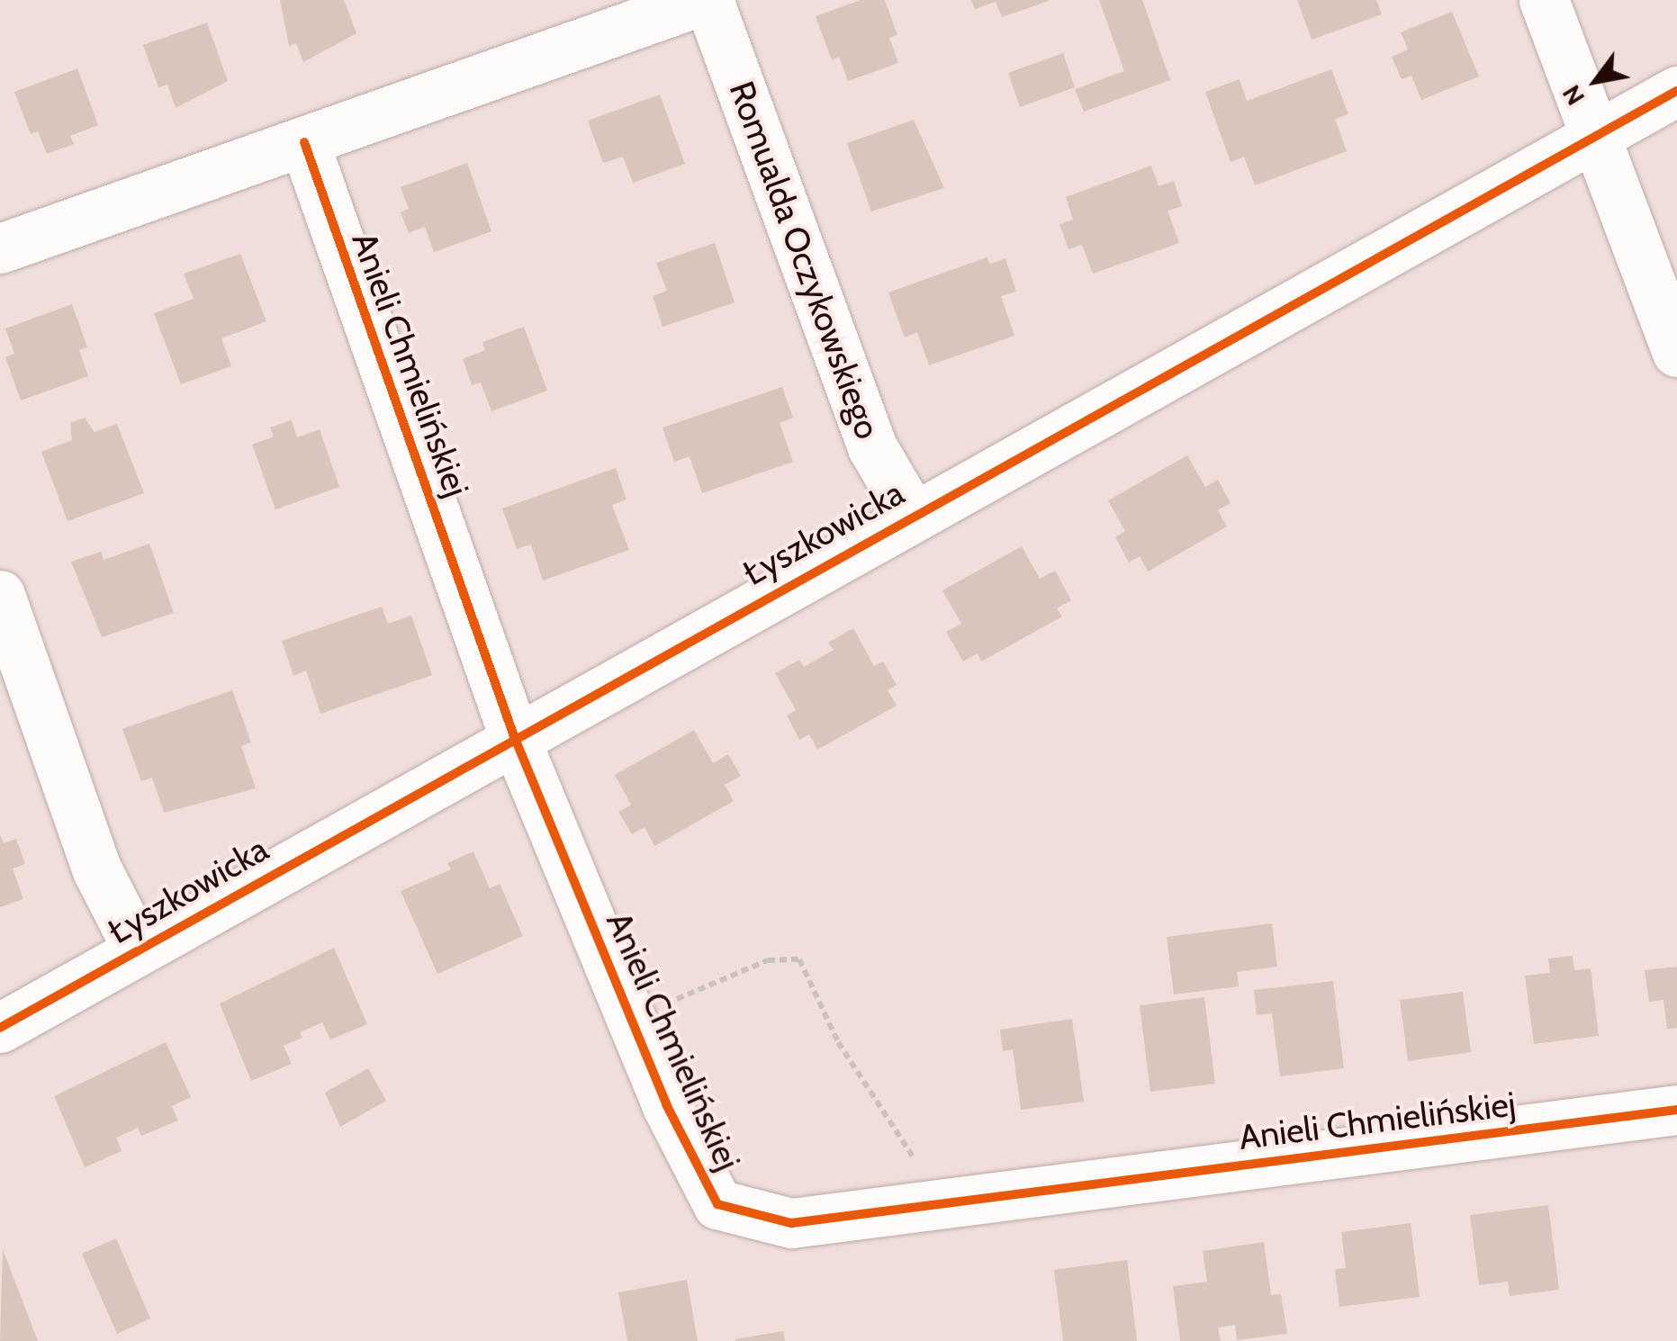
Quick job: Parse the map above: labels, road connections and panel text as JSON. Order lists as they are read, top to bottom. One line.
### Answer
{"streets":{"street":["Romualda Oczykowskiego","Anieli Chmielińskiej","Łyszkowicka"]},"crossings":[["Romualda Oczykowskiego","Łyszkowicka"],["Anieli Chmielińskiej","Łyszkowicka"]],"north":"bottom left"}
